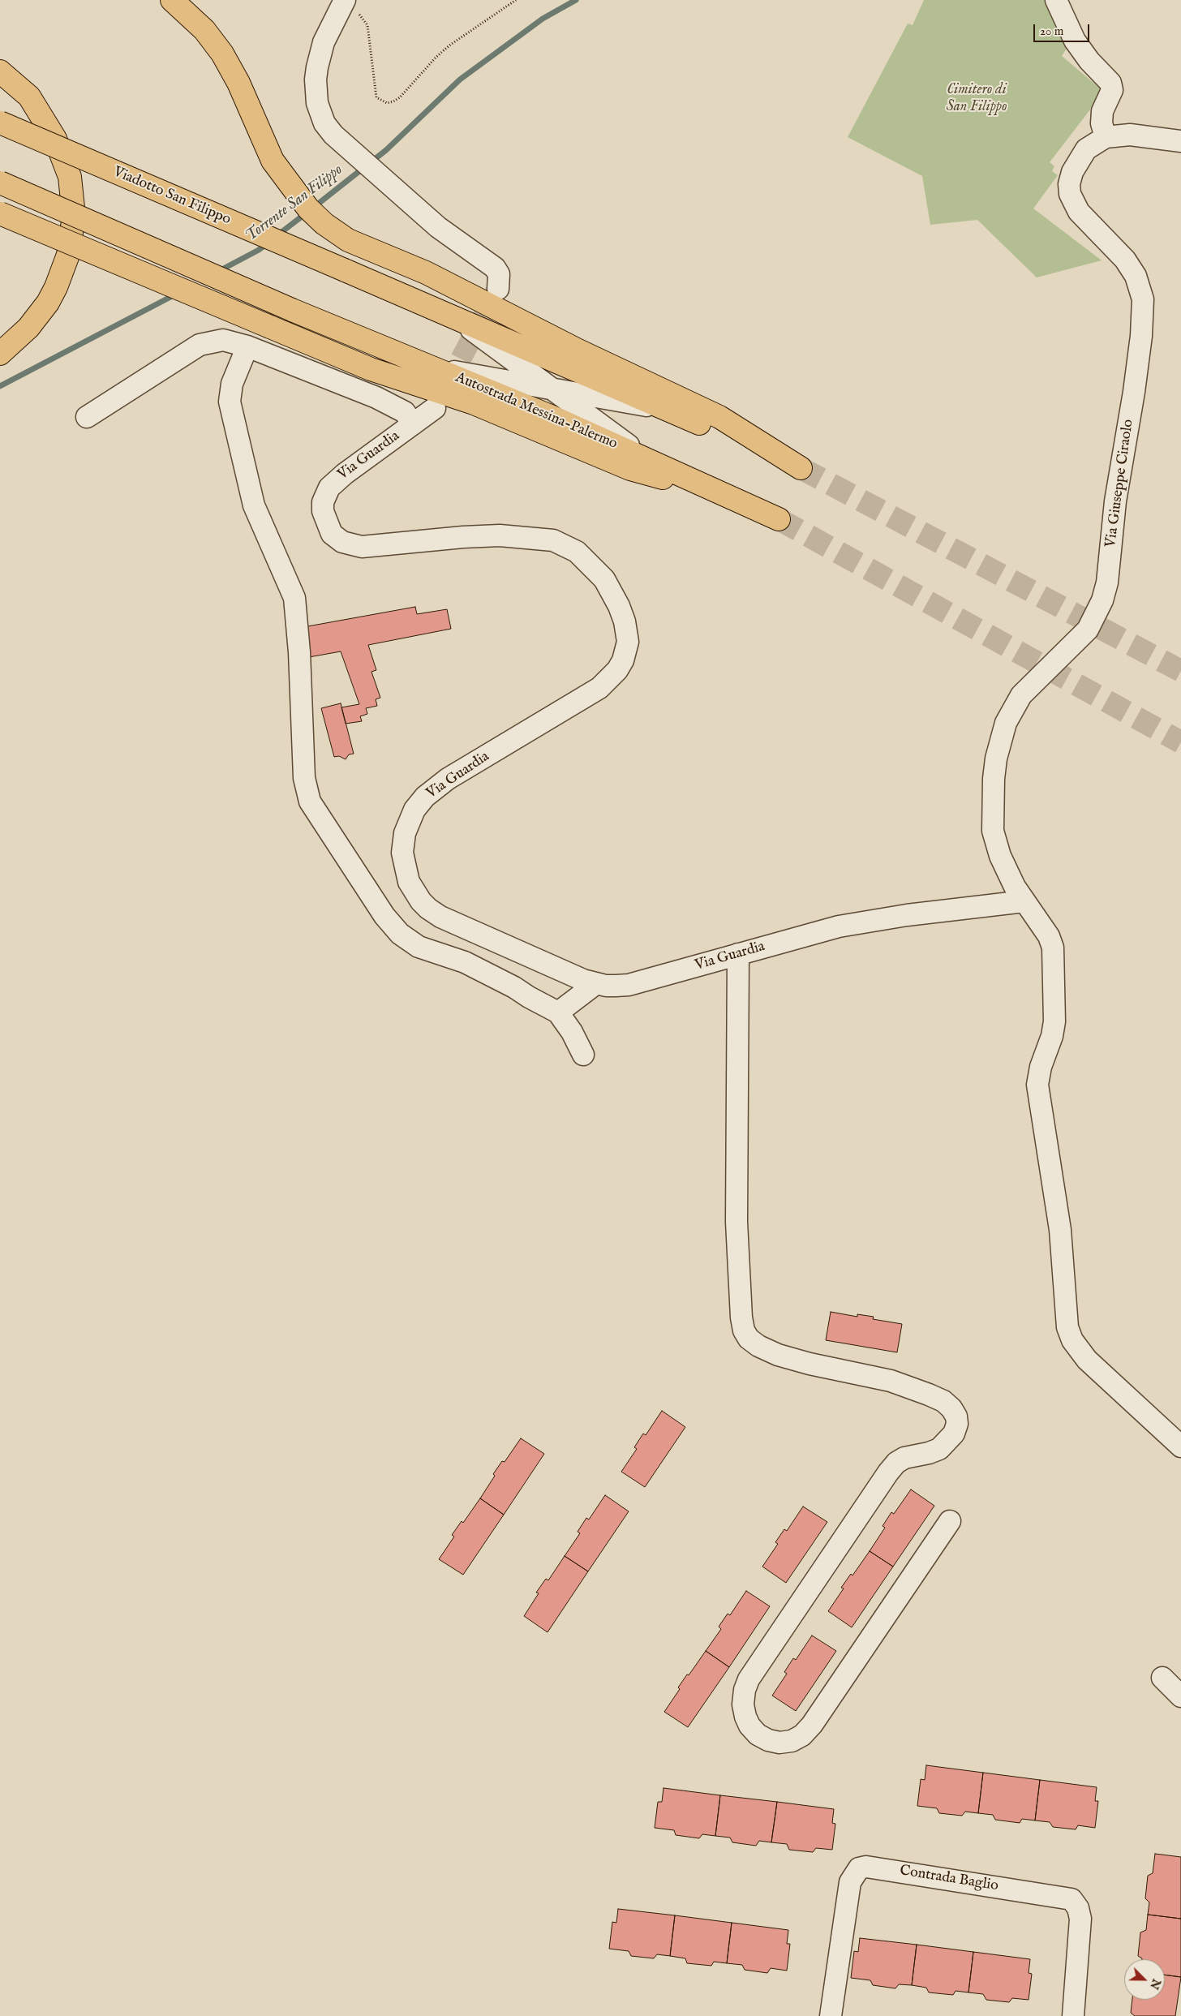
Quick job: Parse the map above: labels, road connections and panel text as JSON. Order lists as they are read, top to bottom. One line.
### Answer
{"streets":{"highway":["Viadotto San Filippo","Autostrada Messina-Palermo"],"street":["Via Guardia","Via Giuseppe Ciraolo","Contrada Baglio"]},"crossings":[["Via Guardia","Via Giuseppe Ciraolo"]],"water":["Torrente San Filippo"],"parks":["Cimitero di San Filippo"],"scale_bar":"20 m","north":"bottom right"}
